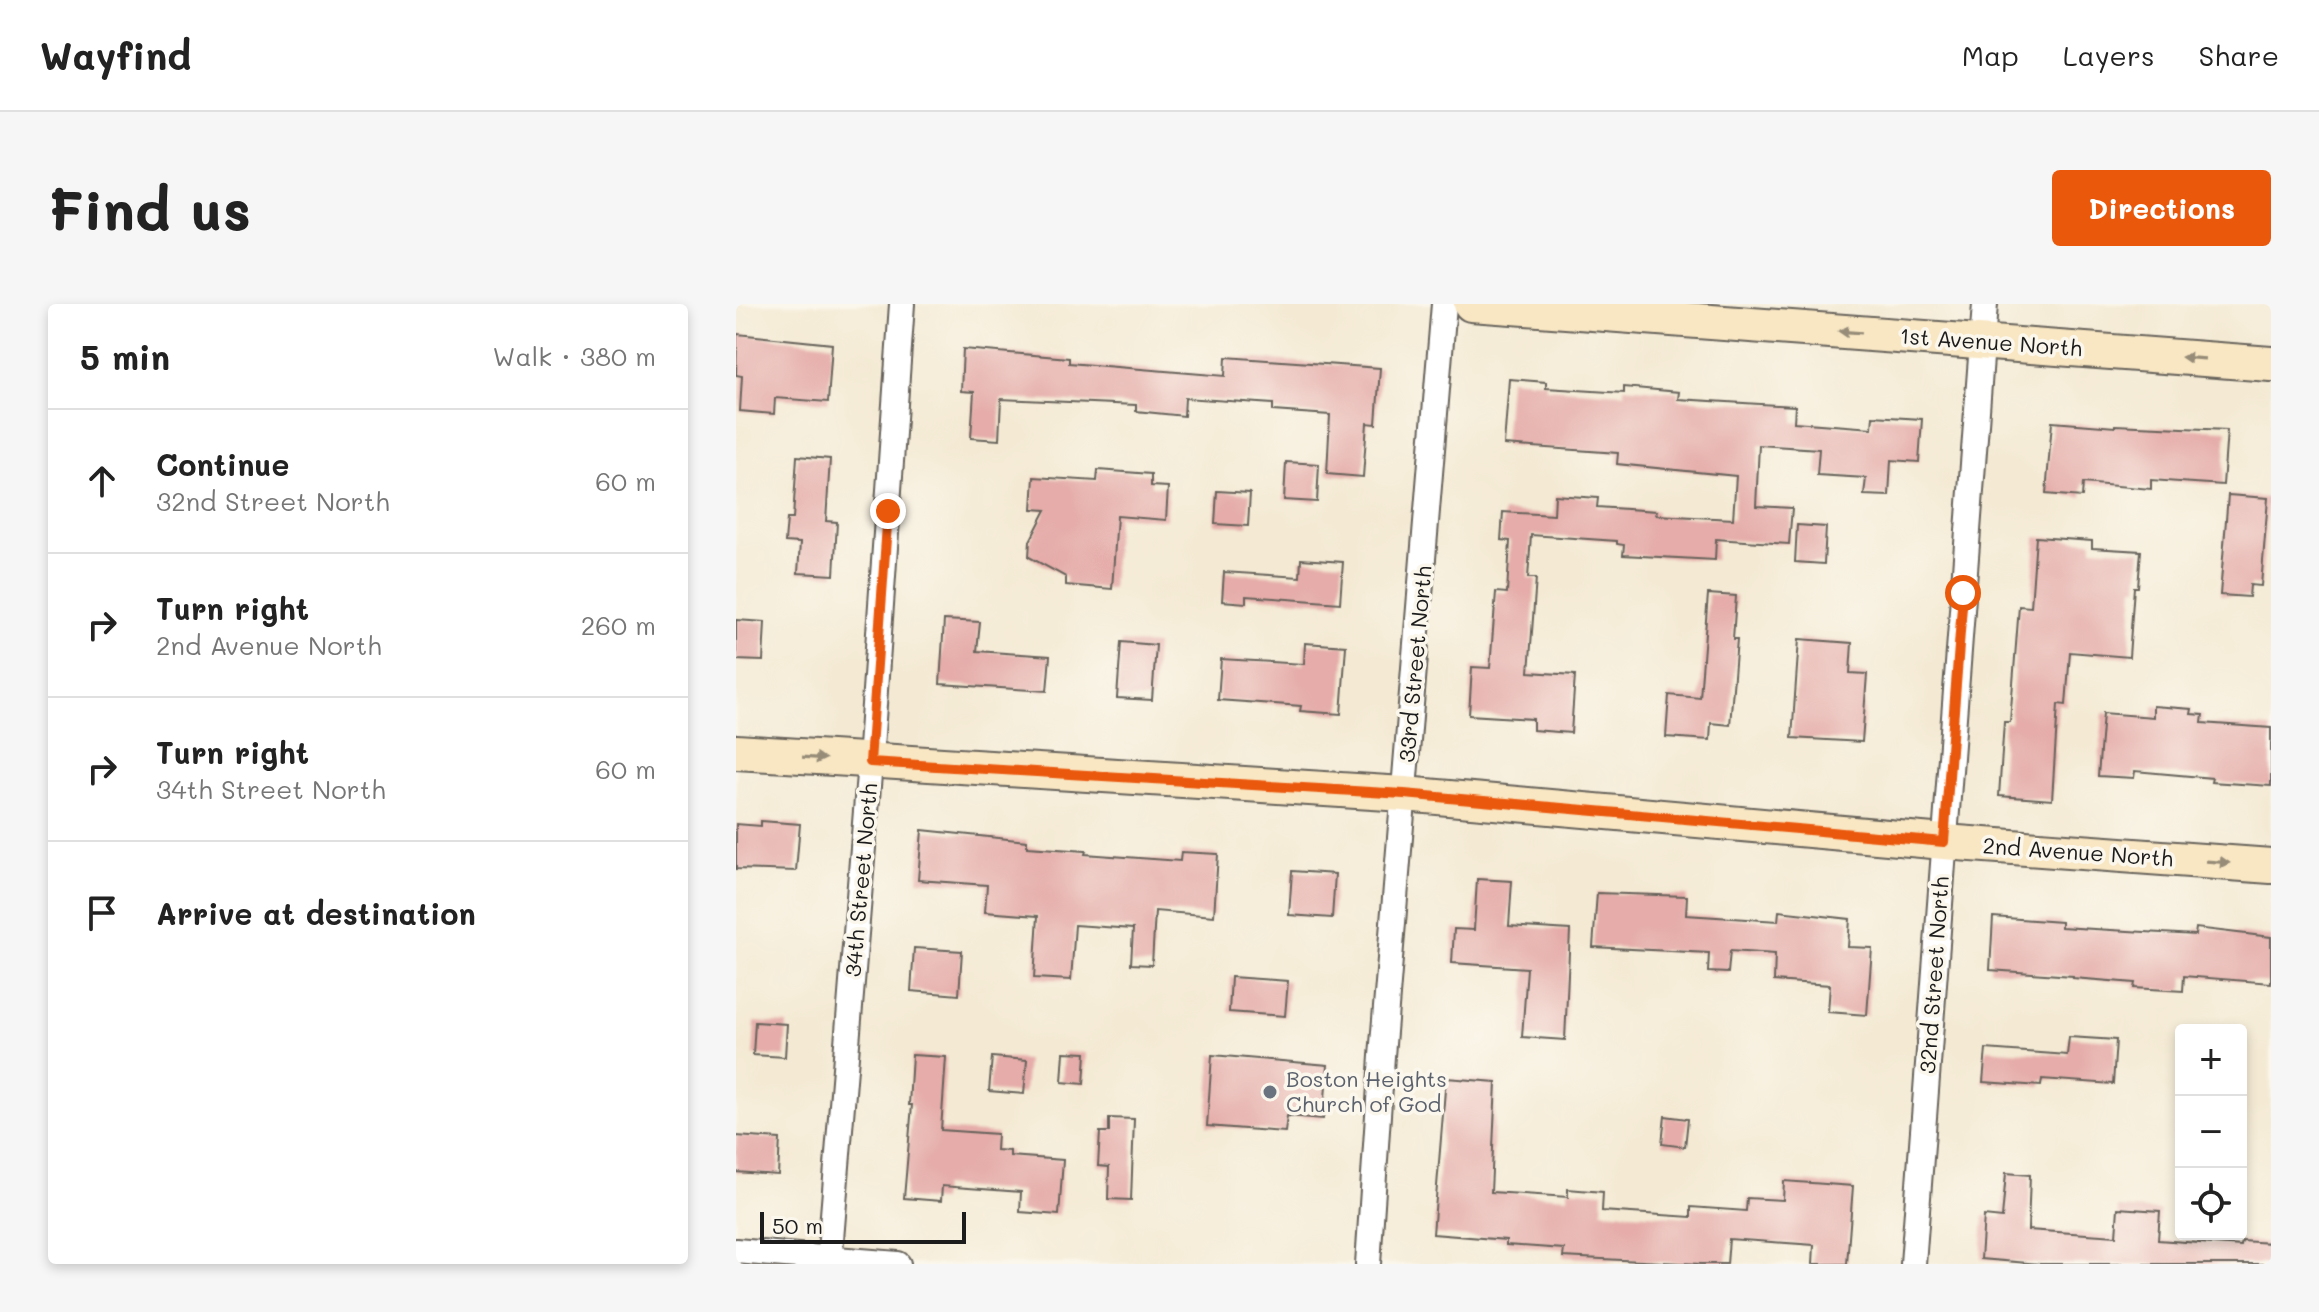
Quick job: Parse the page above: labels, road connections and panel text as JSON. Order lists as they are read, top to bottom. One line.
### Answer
{"streets":{"main road":["1st Avenue North","2nd Avenue North"],"street":["33rd Street North","34th Street North","32nd Street North"]},"crossings":[["1st Avenue North","32nd Street North"],["33rd Street North","2nd Avenue North"],["2nd Avenue North","34th Street North"],["2nd Avenue North","32nd Street North"]],"one_way":["1st Avenue North"],"places":["Boston Heights Church of God"],"scale_bar":"50 m","page":{"header":"Wayfind","nav":["Map","Layers","Share"],"buttons":"Directions","title":"Find us","heading":["5 min","Walk · 380 m"],"list":[["Continue","32nd Street North","60 m"],["Turn right","2nd Avenue North","260 m"],["Turn right","34th Street North","60 m"],"Arrive at destination"],"map_buttons":["+","−"],"scale":"50 m"}}
